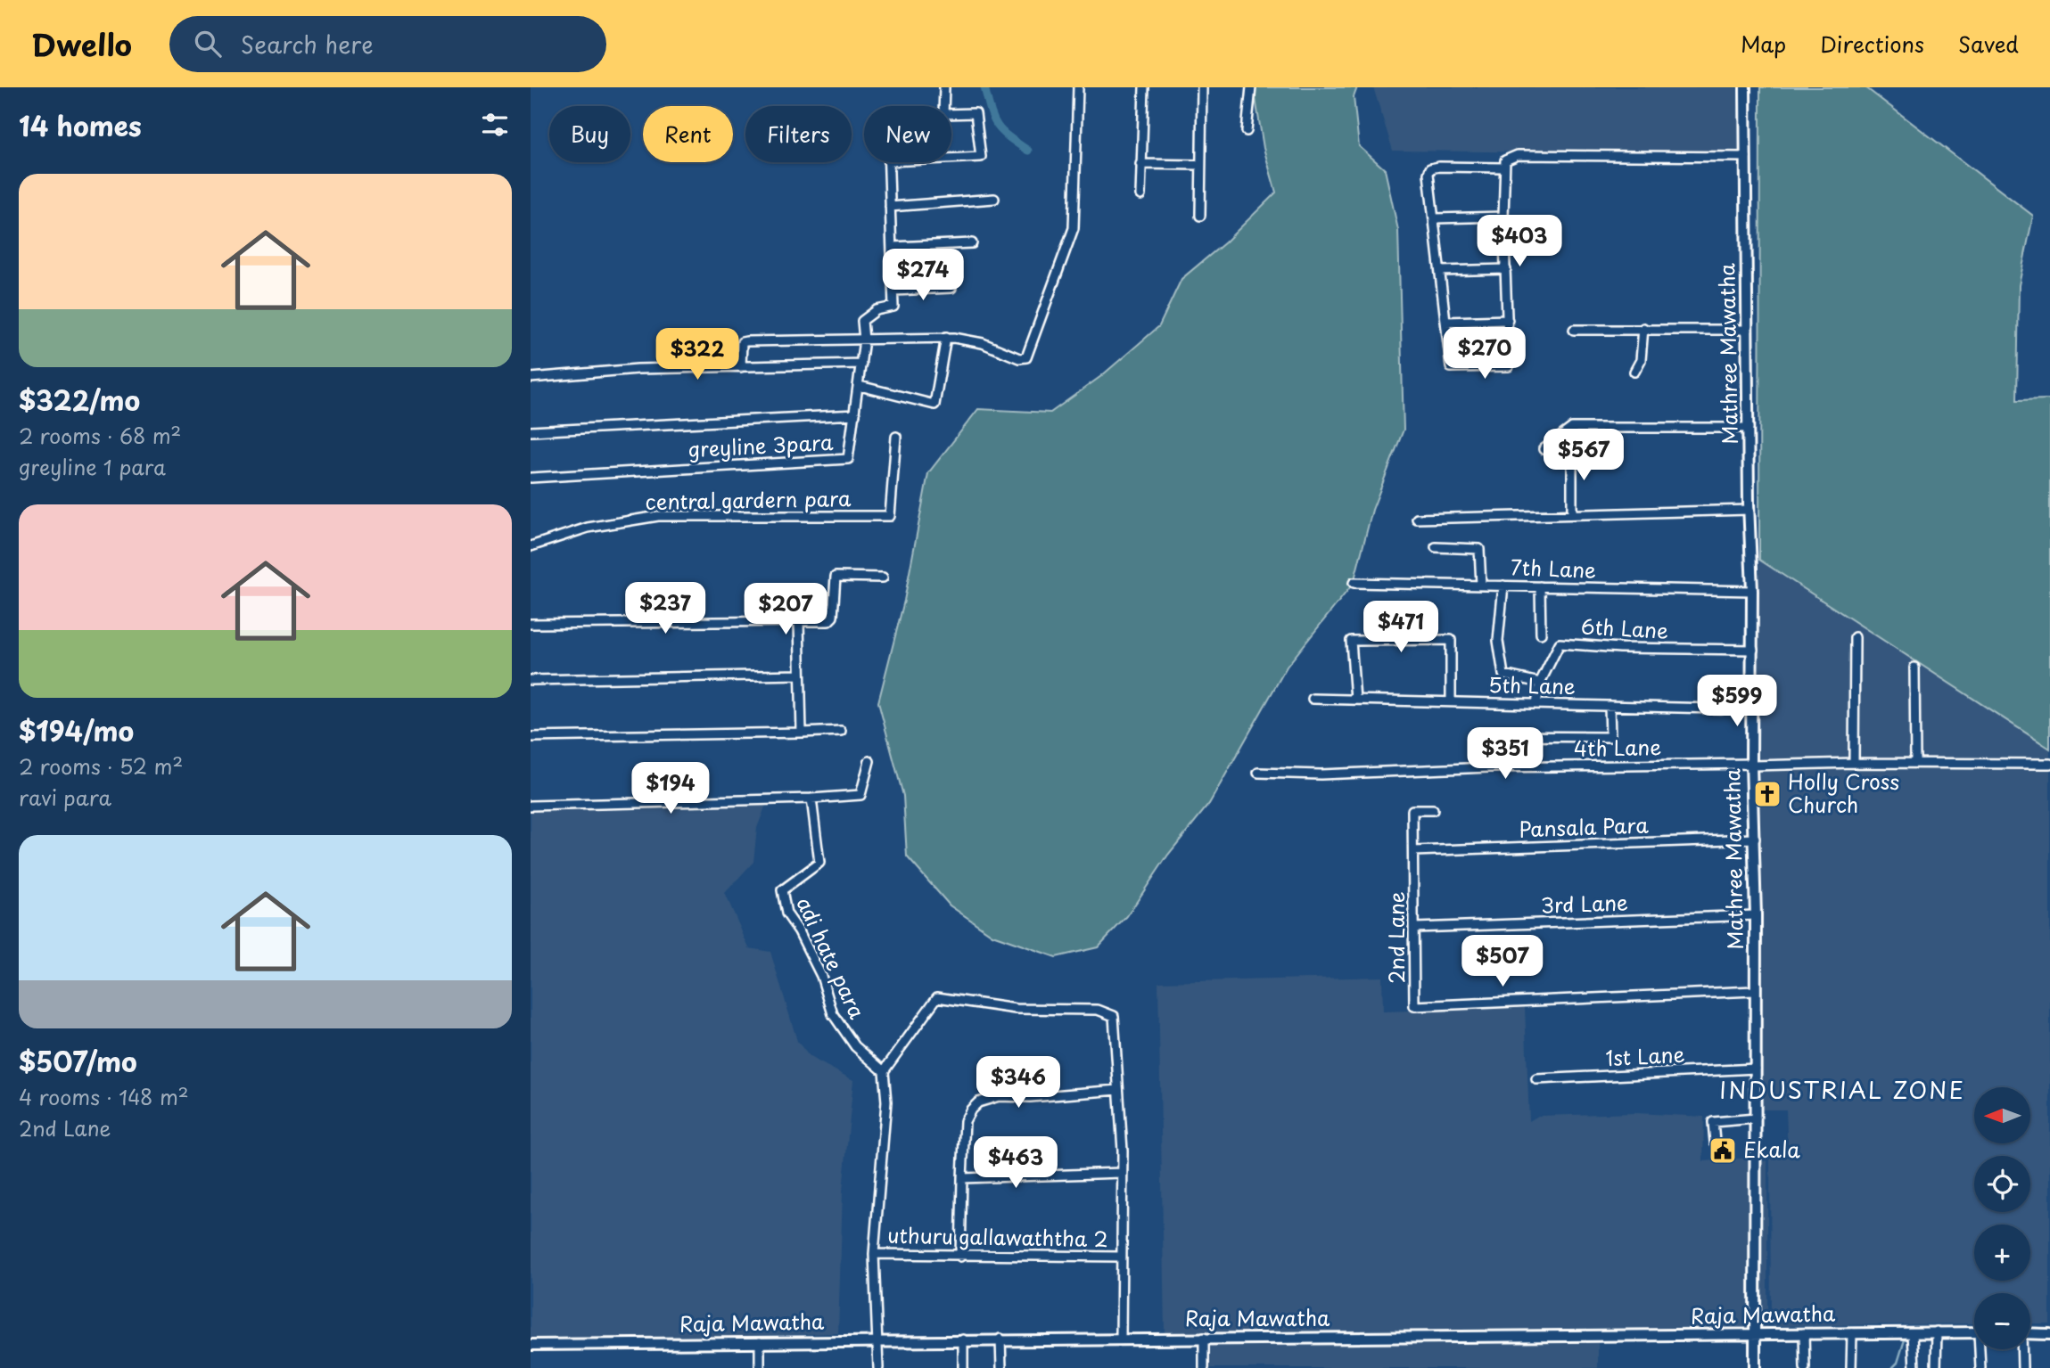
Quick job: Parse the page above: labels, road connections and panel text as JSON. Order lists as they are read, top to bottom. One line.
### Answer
{"streets":{"street":["Mathree Mawatha","greyline 3para","central gardern para","7th Lane","6th Lane","5th Lane","4th Lane","Pansala Para","3rd Lane","2nd Lane","adi hate para","1st Lane","uthuru gallawaththa 2","Raja Mawatha"]},"crossings":[["Mathree Mawatha","7th Lane"],["Mathree Mawatha","6th Lane"],["Mathree Mawatha","5th Lane"],["Mathree Mawatha","4th Lane"],["Mathree Mawatha","Pansala Para"],["Mathree Mawatha","3rd Lane"],["Mathree Mawatha","2nd Lane"],["Mathree Mawatha","1st Lane"],["Mathree Mawatha","Raja Mawatha"],["6th Lane","5th Lane"],["Pansala Para","2nd Lane"],["3rd Lane","2nd Lane"],["adi hate para","uthuru gallawaththa 2"],["uthuru gallawaththa 2","Raja Mawatha"]],"districts":["INDUSTRIAL ZONE"],"places":{"church":["Holly Cross Church"],"public building":["Ekala"]},"north":"left","page":{"header":"Dwello","search":"Search here","nav":["Map","Directions","Saved"],"heading":"14 homes","chip":["Buy","Rent","Filters","New"],"list":[{"name":"$322/mo","note":"2 rooms · 68 m² · greyline 1 para"},{"name":"$194/mo","note":"2 rooms · 52 m² · ravi para"},{"name":"$507/mo","note":"4 rooms · 148 m² · 2nd Lane"}],"price":["$403","$274","$270","$322","$567","$237","$207","$471","$599","$351","$194","$507","$346","$463"],"map_buttons":["+","−"]}}
